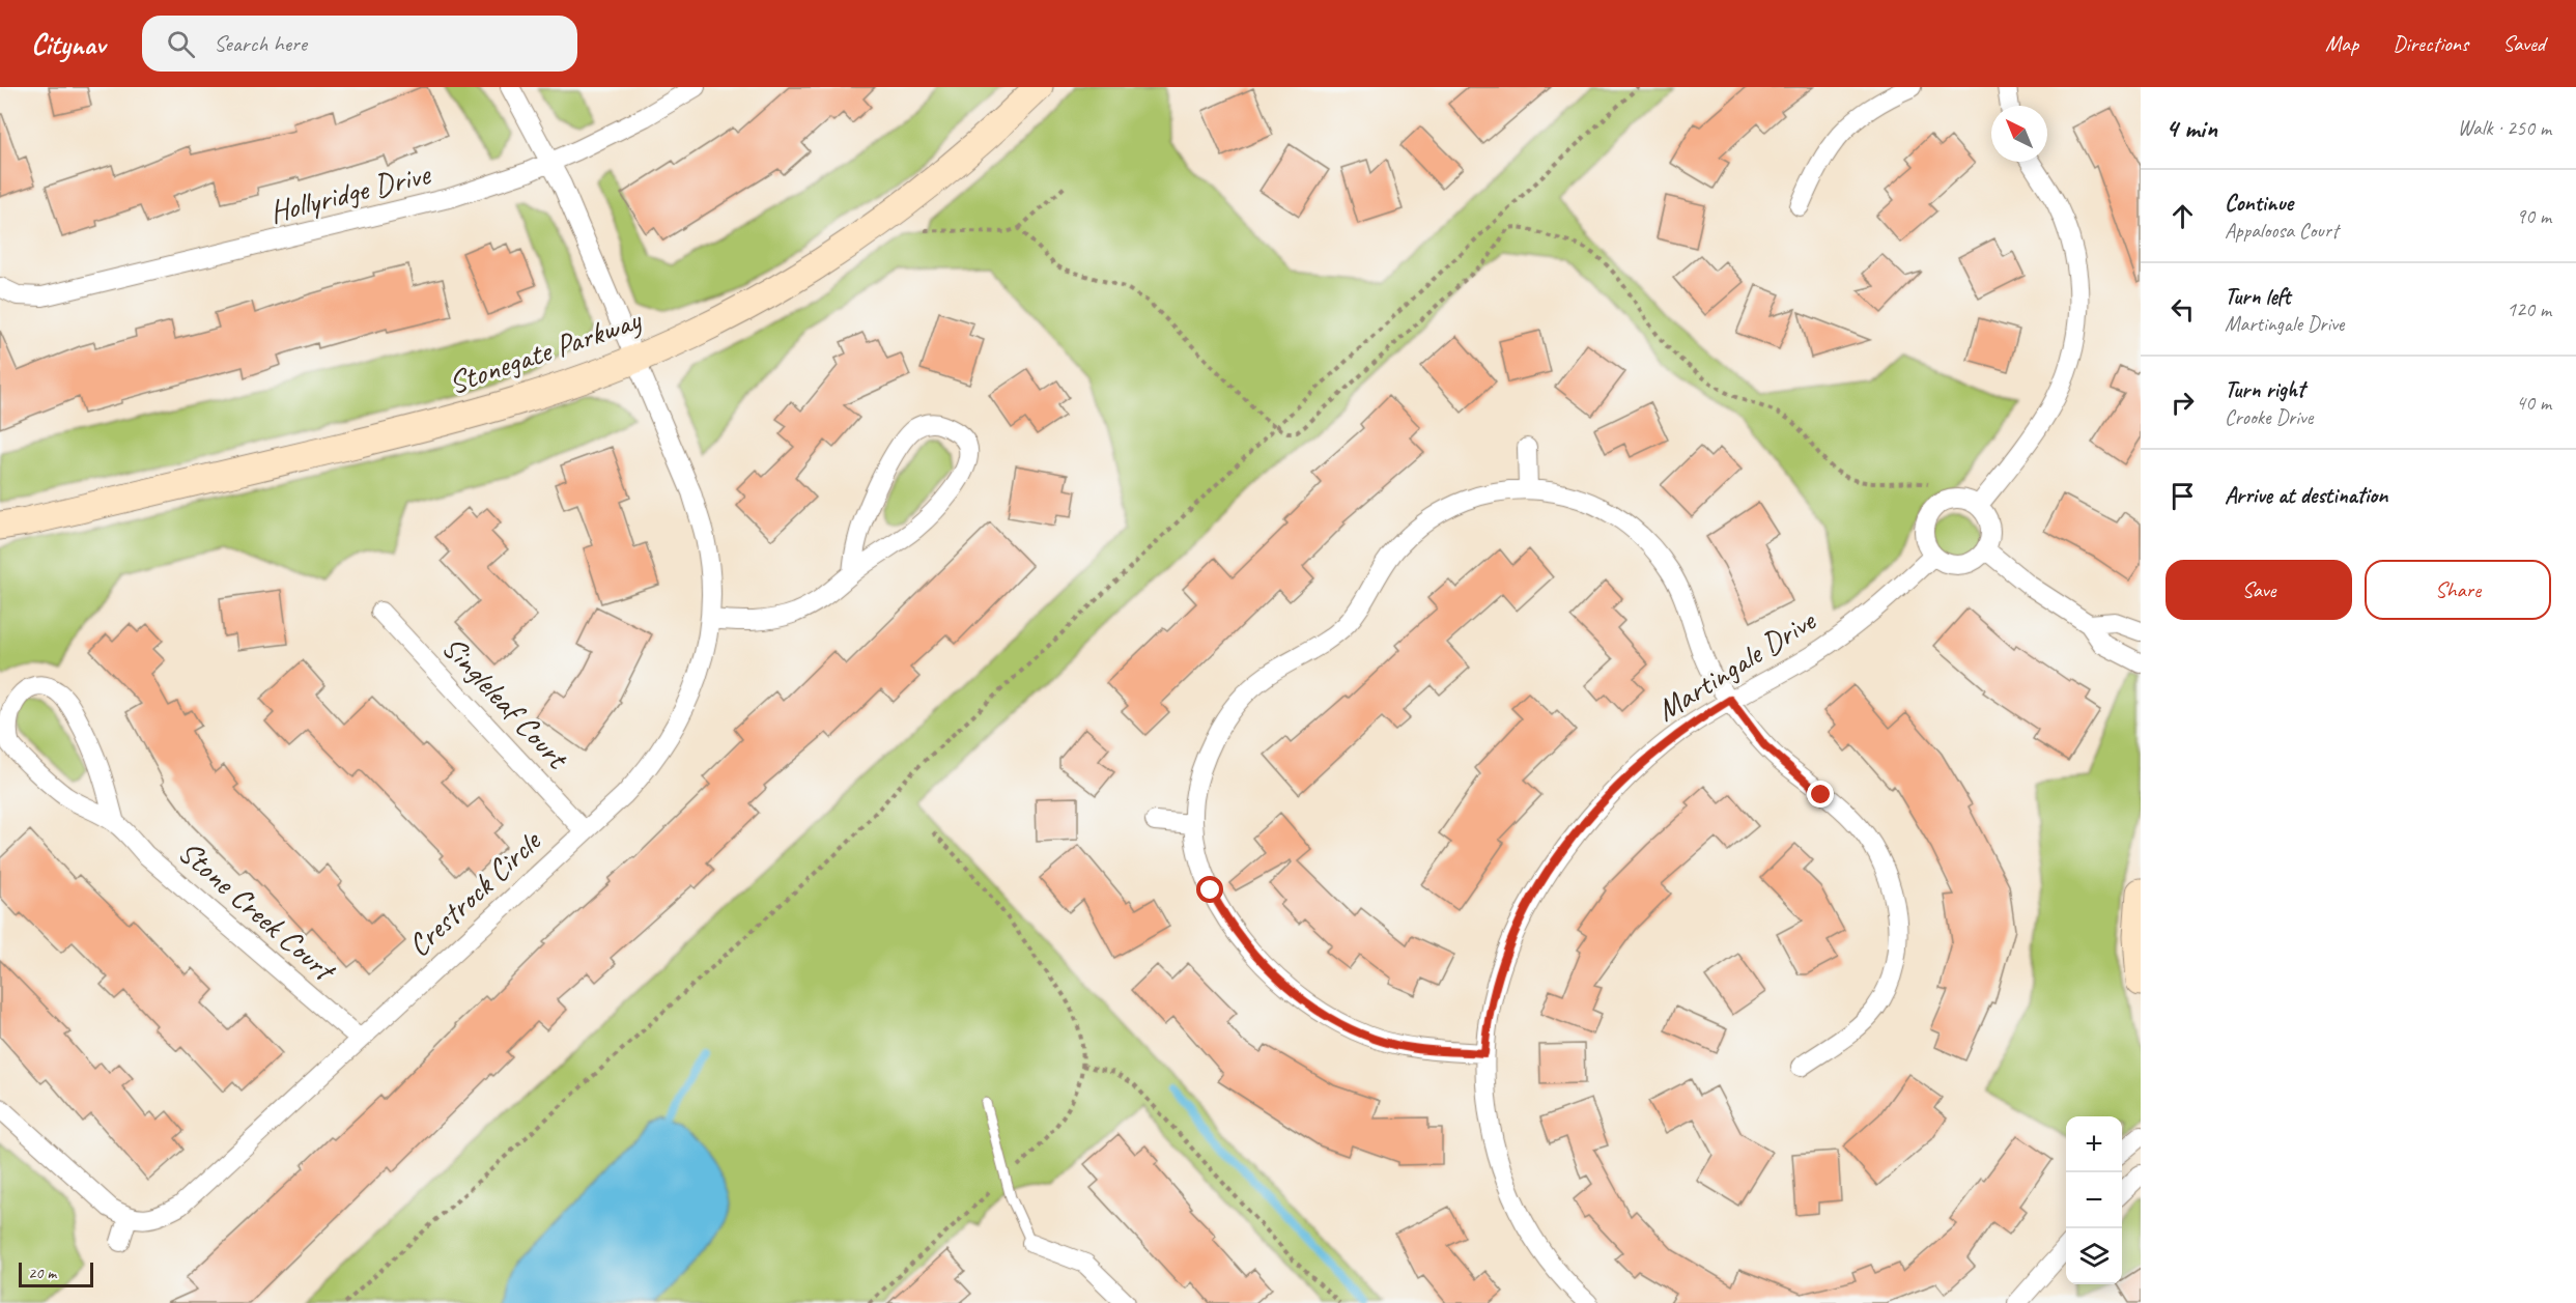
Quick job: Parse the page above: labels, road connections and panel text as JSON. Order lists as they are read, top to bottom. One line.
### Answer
{"streets":{"street":["Hollyridge Drive","Stonegate Parkway","Martingale Drive","Singleleaf Court","Crestrock Circle","Stone Creek Court"]},"crossings":[["Hollyridge Drive","Crestrock Circle"],["Stonegate Parkway","Crestrock Circle"],["Singleleaf Court","Crestrock Circle"],["Crestrock Circle","Stone Creek Court"]],"scale_bar":"20 m","north":"top left","page":{"header":"Citynav","search":"Search here","nav":["Map","Directions","Saved"],"heading":["4 min","Walk · 250 m"],"list":[["Continue","Appaloosa Court","90 m"],["Turn left","Martingale Drive","120 m"],["Turn right","Crooke Drive","40 m"],"Arrive at destination"],"buttons":["Save","Share"],"map_buttons":["+","−"],"scale":"20 m"}}
